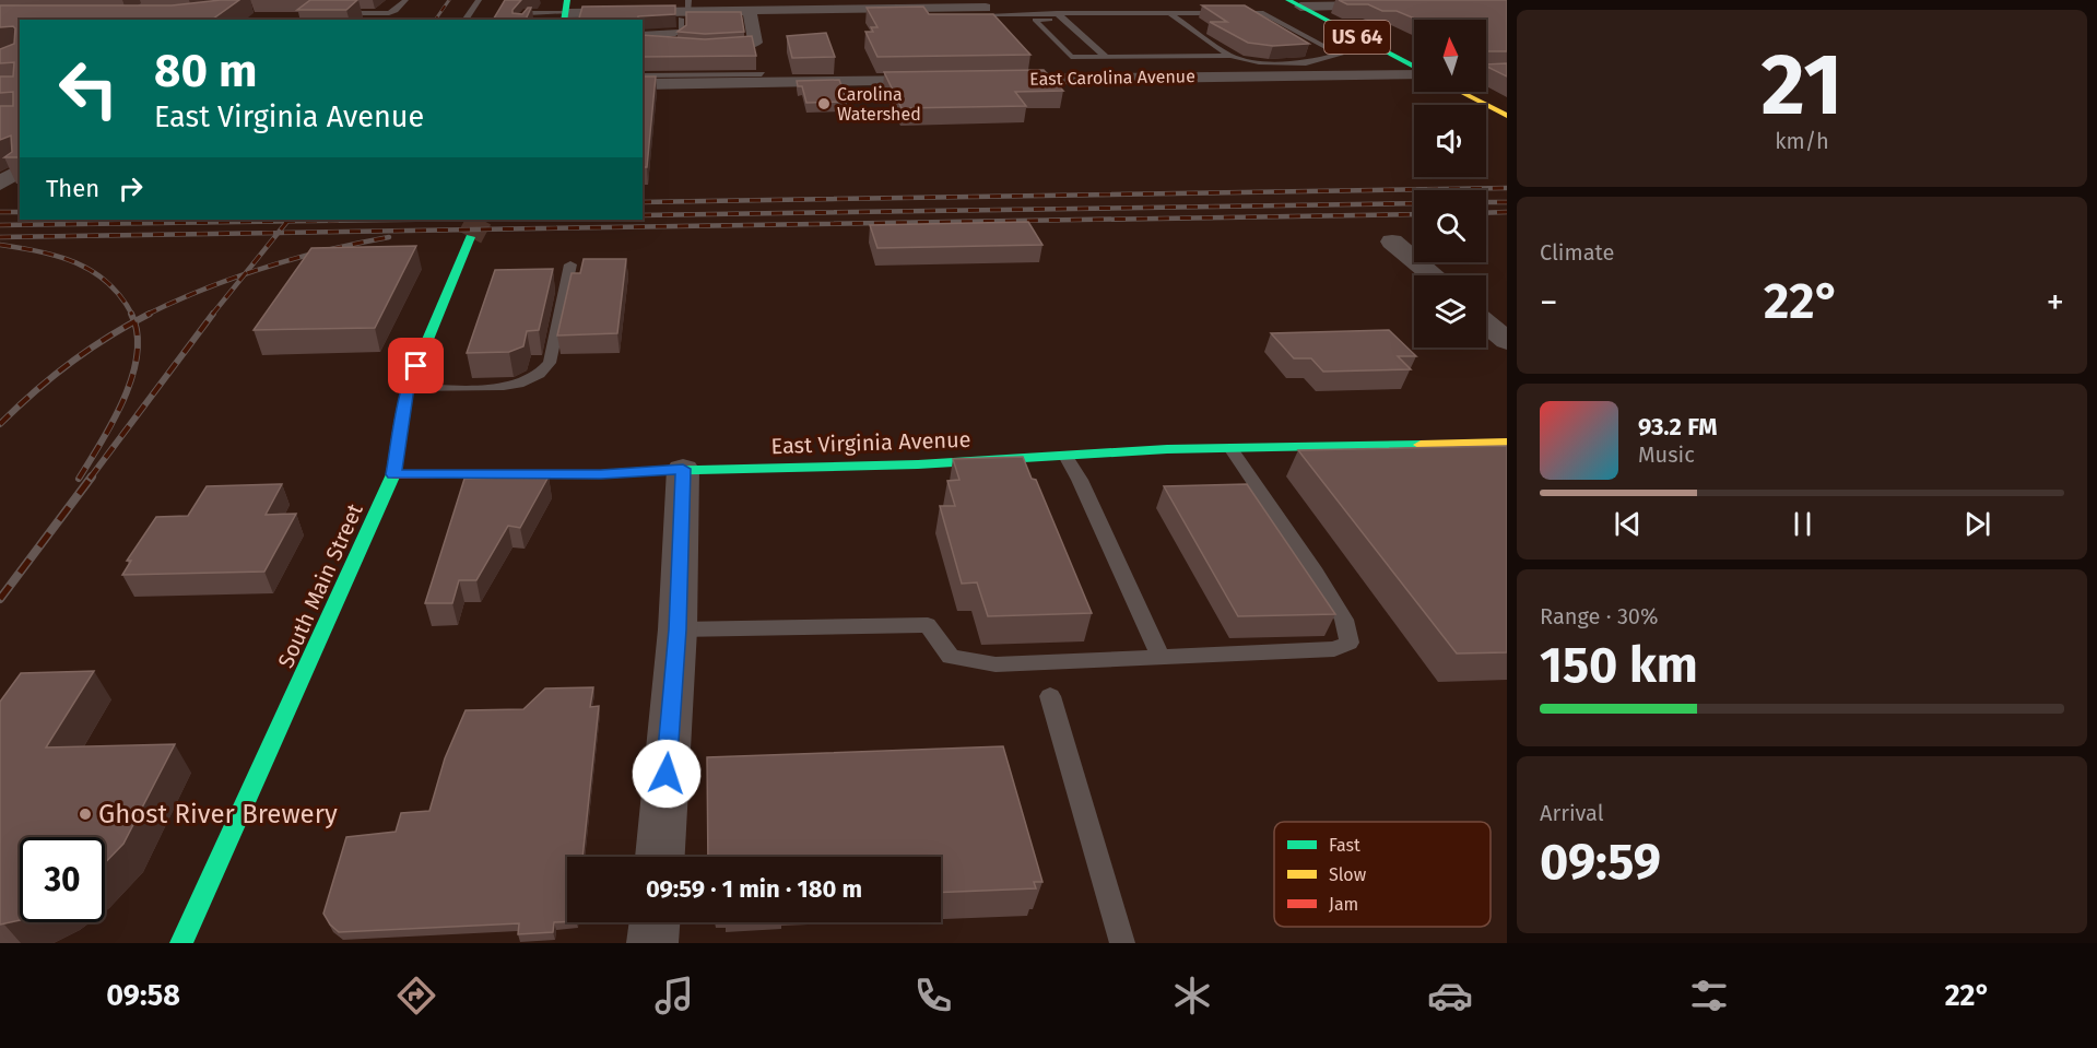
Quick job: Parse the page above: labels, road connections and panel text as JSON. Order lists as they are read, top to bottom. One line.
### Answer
{"streets":{"street":["US 64","East Carolina Avenue","East Virginia Avenue","South Main Street"]},"crossings":[["East Virginia Avenue","South Main Street"]],"places":["Carolina Watershed","Ghost River Brewery"],"legend":["Fast","Slow","Jam"],"north":"top","page":{"tile":[["21","km/h"],"Climate",["Range · 30%","150 km"],["Arrival","09:59"]],"turn":["80 m","East Virginia Avenue"],"then":"Then","heat":["−","22°","+"],"song":["93.2 FM","Music"],"limit":"30","trip":"09:59 · 1 min · 180 m","tabs":["09:58","22°"]}}
